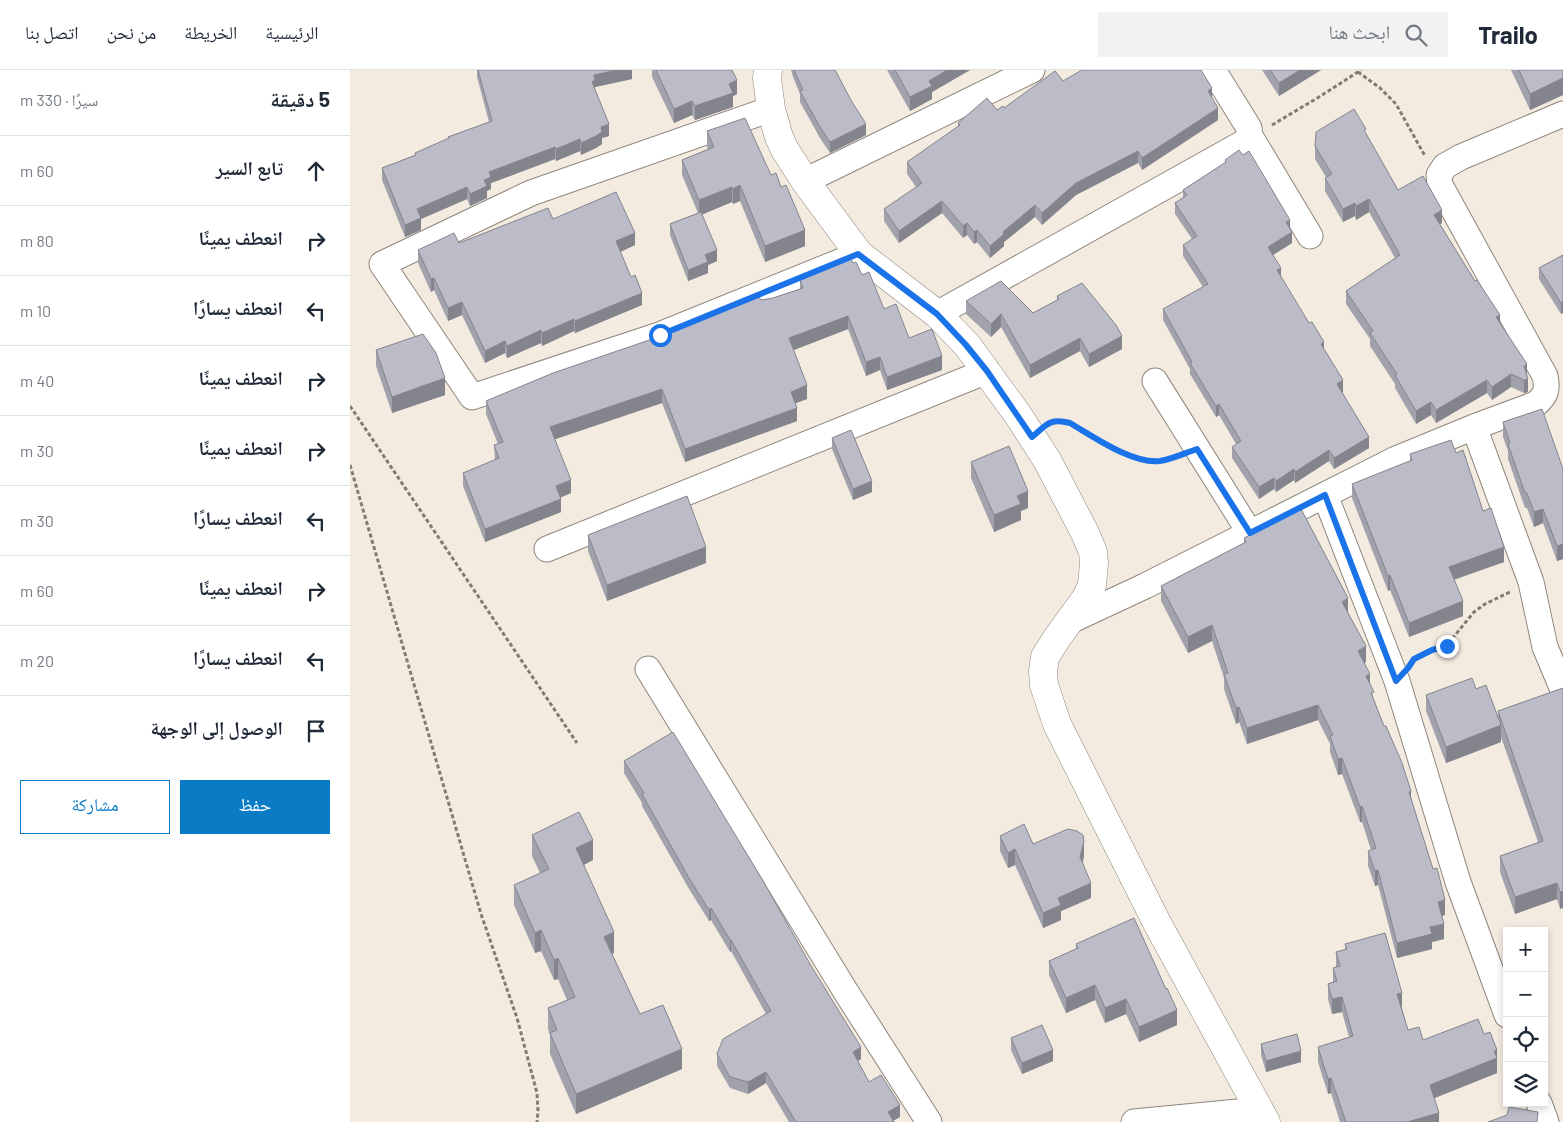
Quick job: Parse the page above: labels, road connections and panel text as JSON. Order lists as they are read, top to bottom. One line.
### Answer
{"page":{"header":"Trailo","search":"ابحث هنا","nav":["الرئيسية","الخريطة","من نحن","اتصل بنا"],"heading":["5 دقيقة","سيرًا · 330 m"],"list":[["تابع السير","60 m"],["انعطف يمينًا","80 m"],["انعطف يسارًا","10 m"],["انعطف يمينًا","40 m"],["انعطف يمينًا","30 m"],["انعطف يسارًا","30 m"],["انعطف يمينًا","60 m"],["انعطف يسارًا","20 m"],"الوصول إلى الوجهة"],"buttons":["حفظ","مشاركة"],"map_buttons":["+","−"]}}
